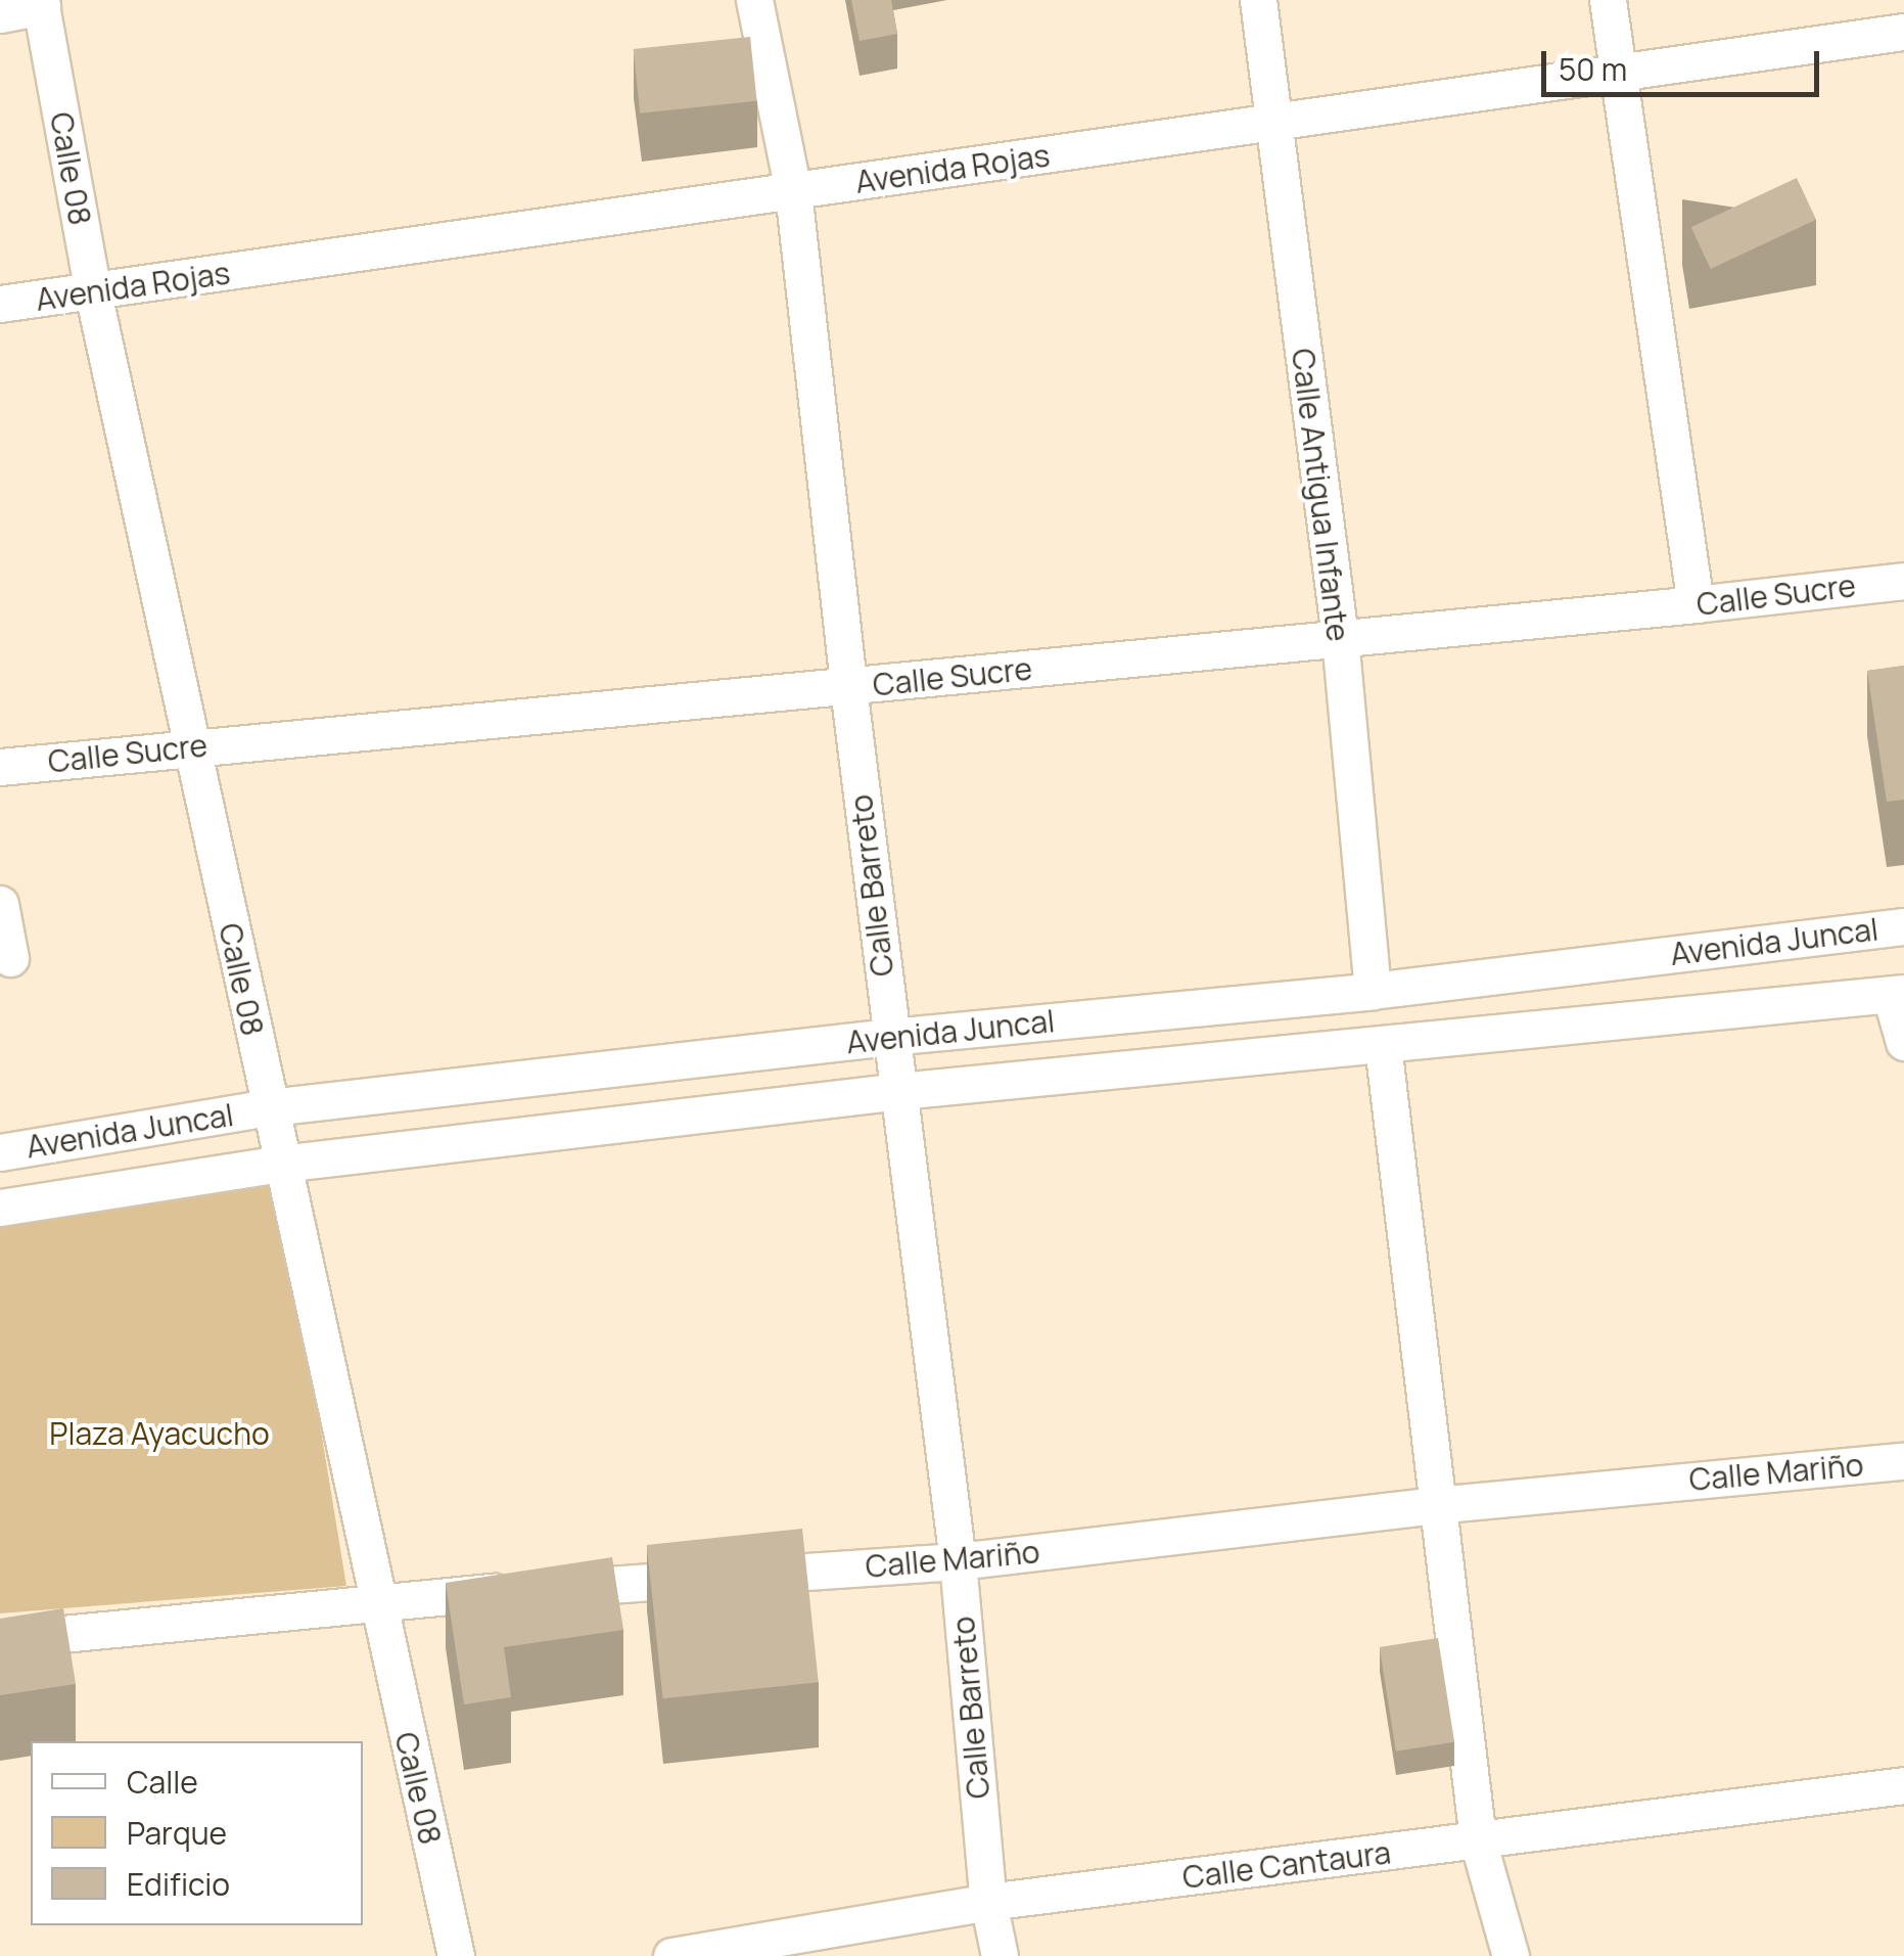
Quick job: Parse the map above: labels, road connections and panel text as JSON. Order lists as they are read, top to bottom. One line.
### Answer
{"streets":{"street":["Calle 08","Avenida Rojas","Calle Antigua Infante","Calle Sucre","Calle Barreto","Avenida Juncal","Calle Mariño","Calle Cantaura"]},"crossings":[["Calle 08","Avenida Rojas"],["Calle 08","Calle Sucre"],["Calle 08","Avenida Juncal"],["Calle 08","Calle Mariño"],["Avenida Rojas","Calle Antigua Infante"],["Avenida Rojas","Calle Barreto"],["Calle Antigua Infante","Calle Sucre"],["Calle Antigua Infante","Avenida Juncal"],["Calle Sucre","Calle Barreto"],["Calle Barreto","Avenida Juncal"],["Calle Barreto","Calle Mariño"],["Calle Barreto","Calle Cantaura"]],"parks":["Plaza Ayacucho"],"legend":["Calle","Parque","Edificio"],"scale_bar":"50 m"}
